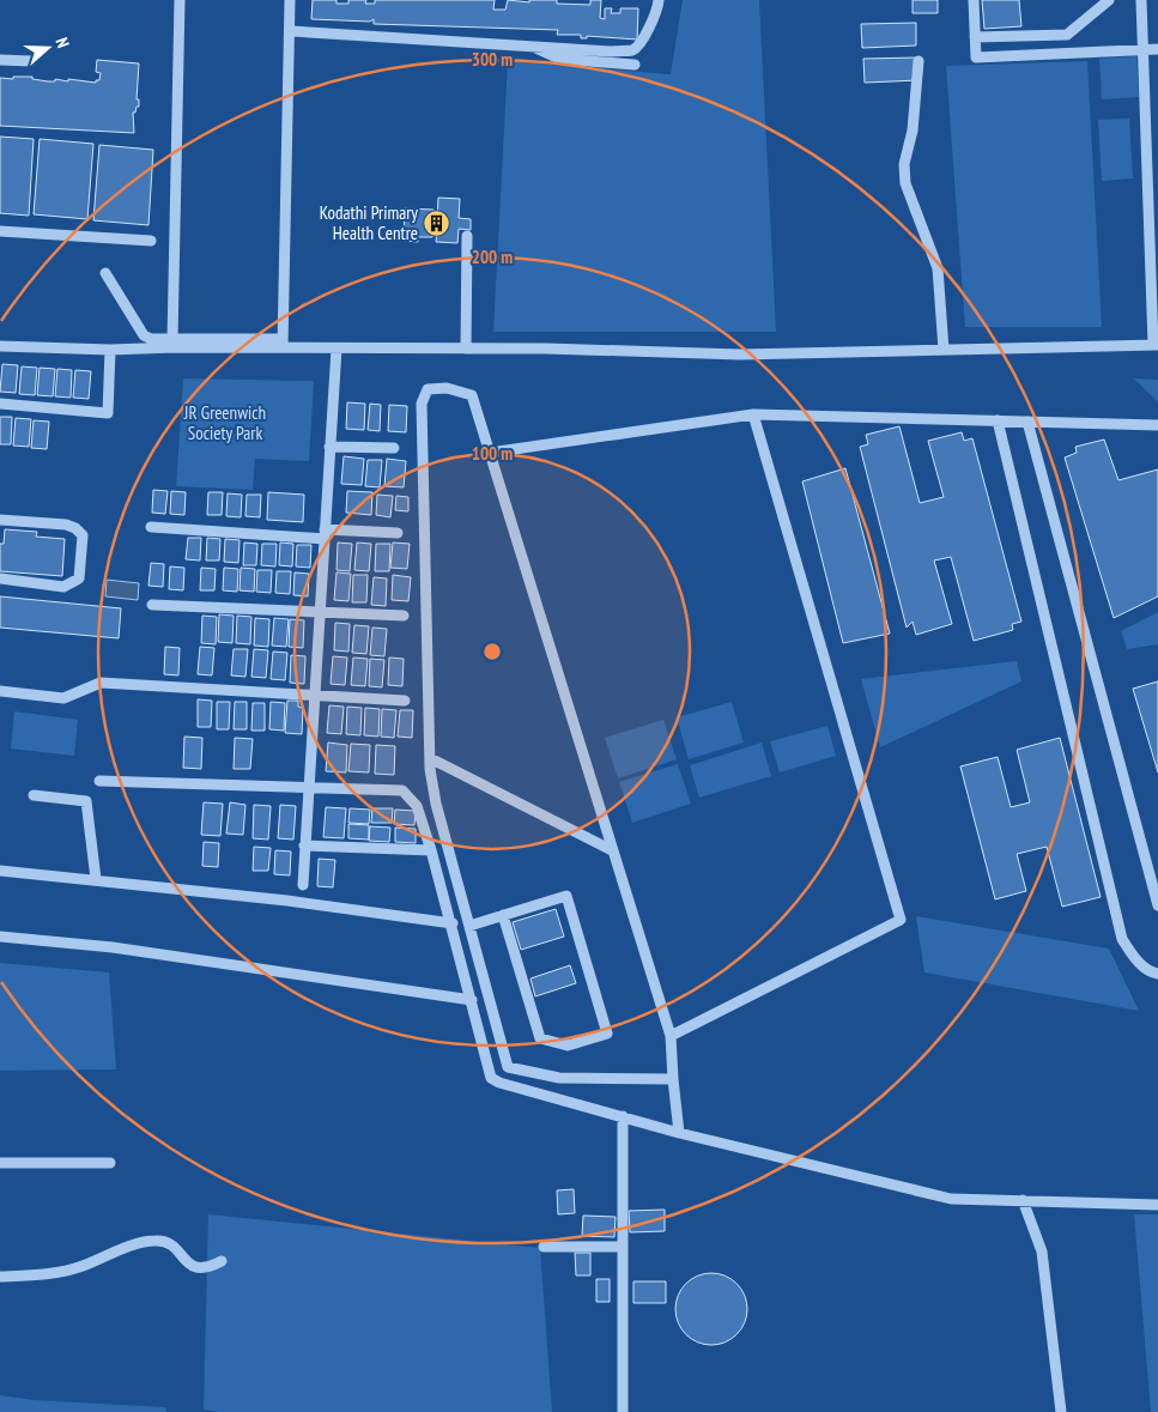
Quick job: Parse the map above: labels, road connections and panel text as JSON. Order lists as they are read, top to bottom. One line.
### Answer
{"parks":["JR Greenwich Society Park"],"places":{"building":["Kodathi Primary Health Centre"]},"north":"right","rings":["300 m","200 m","100 m"]}
